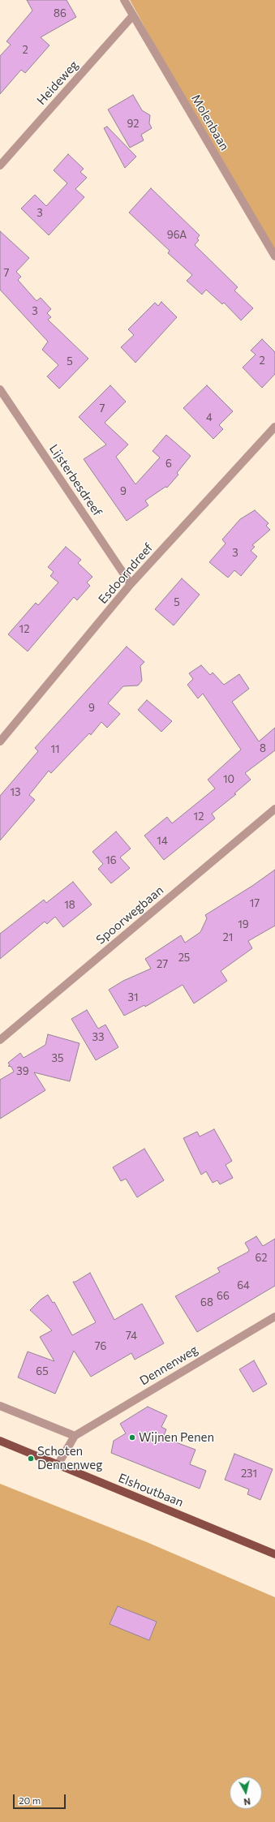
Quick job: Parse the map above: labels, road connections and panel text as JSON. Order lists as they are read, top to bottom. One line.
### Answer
{"streets":{"main road":["Elshoutbaan"],"street":["Heideweg","Molenbaan","Lijsterbesdreef","Esdoorndreef","Spoorwegbaan","Dennenweg"]},"crossings":[["Heideweg","Molenbaan"],["Lijsterbesdreef","Esdoorndreef"]],"places":["Wijnen Penen","Schoten Dennenweg"],"house_numbers":["86","2","92","3","96A","7","3","2","5","7","4","6","9","3","5","12","9","8","11","10","13","12","14","16","17","18","19","21","25","27","31","33","35","39","62","64","66","68","74","76","65","231"],"scale_bar":"20 m","north":"bottom"}
